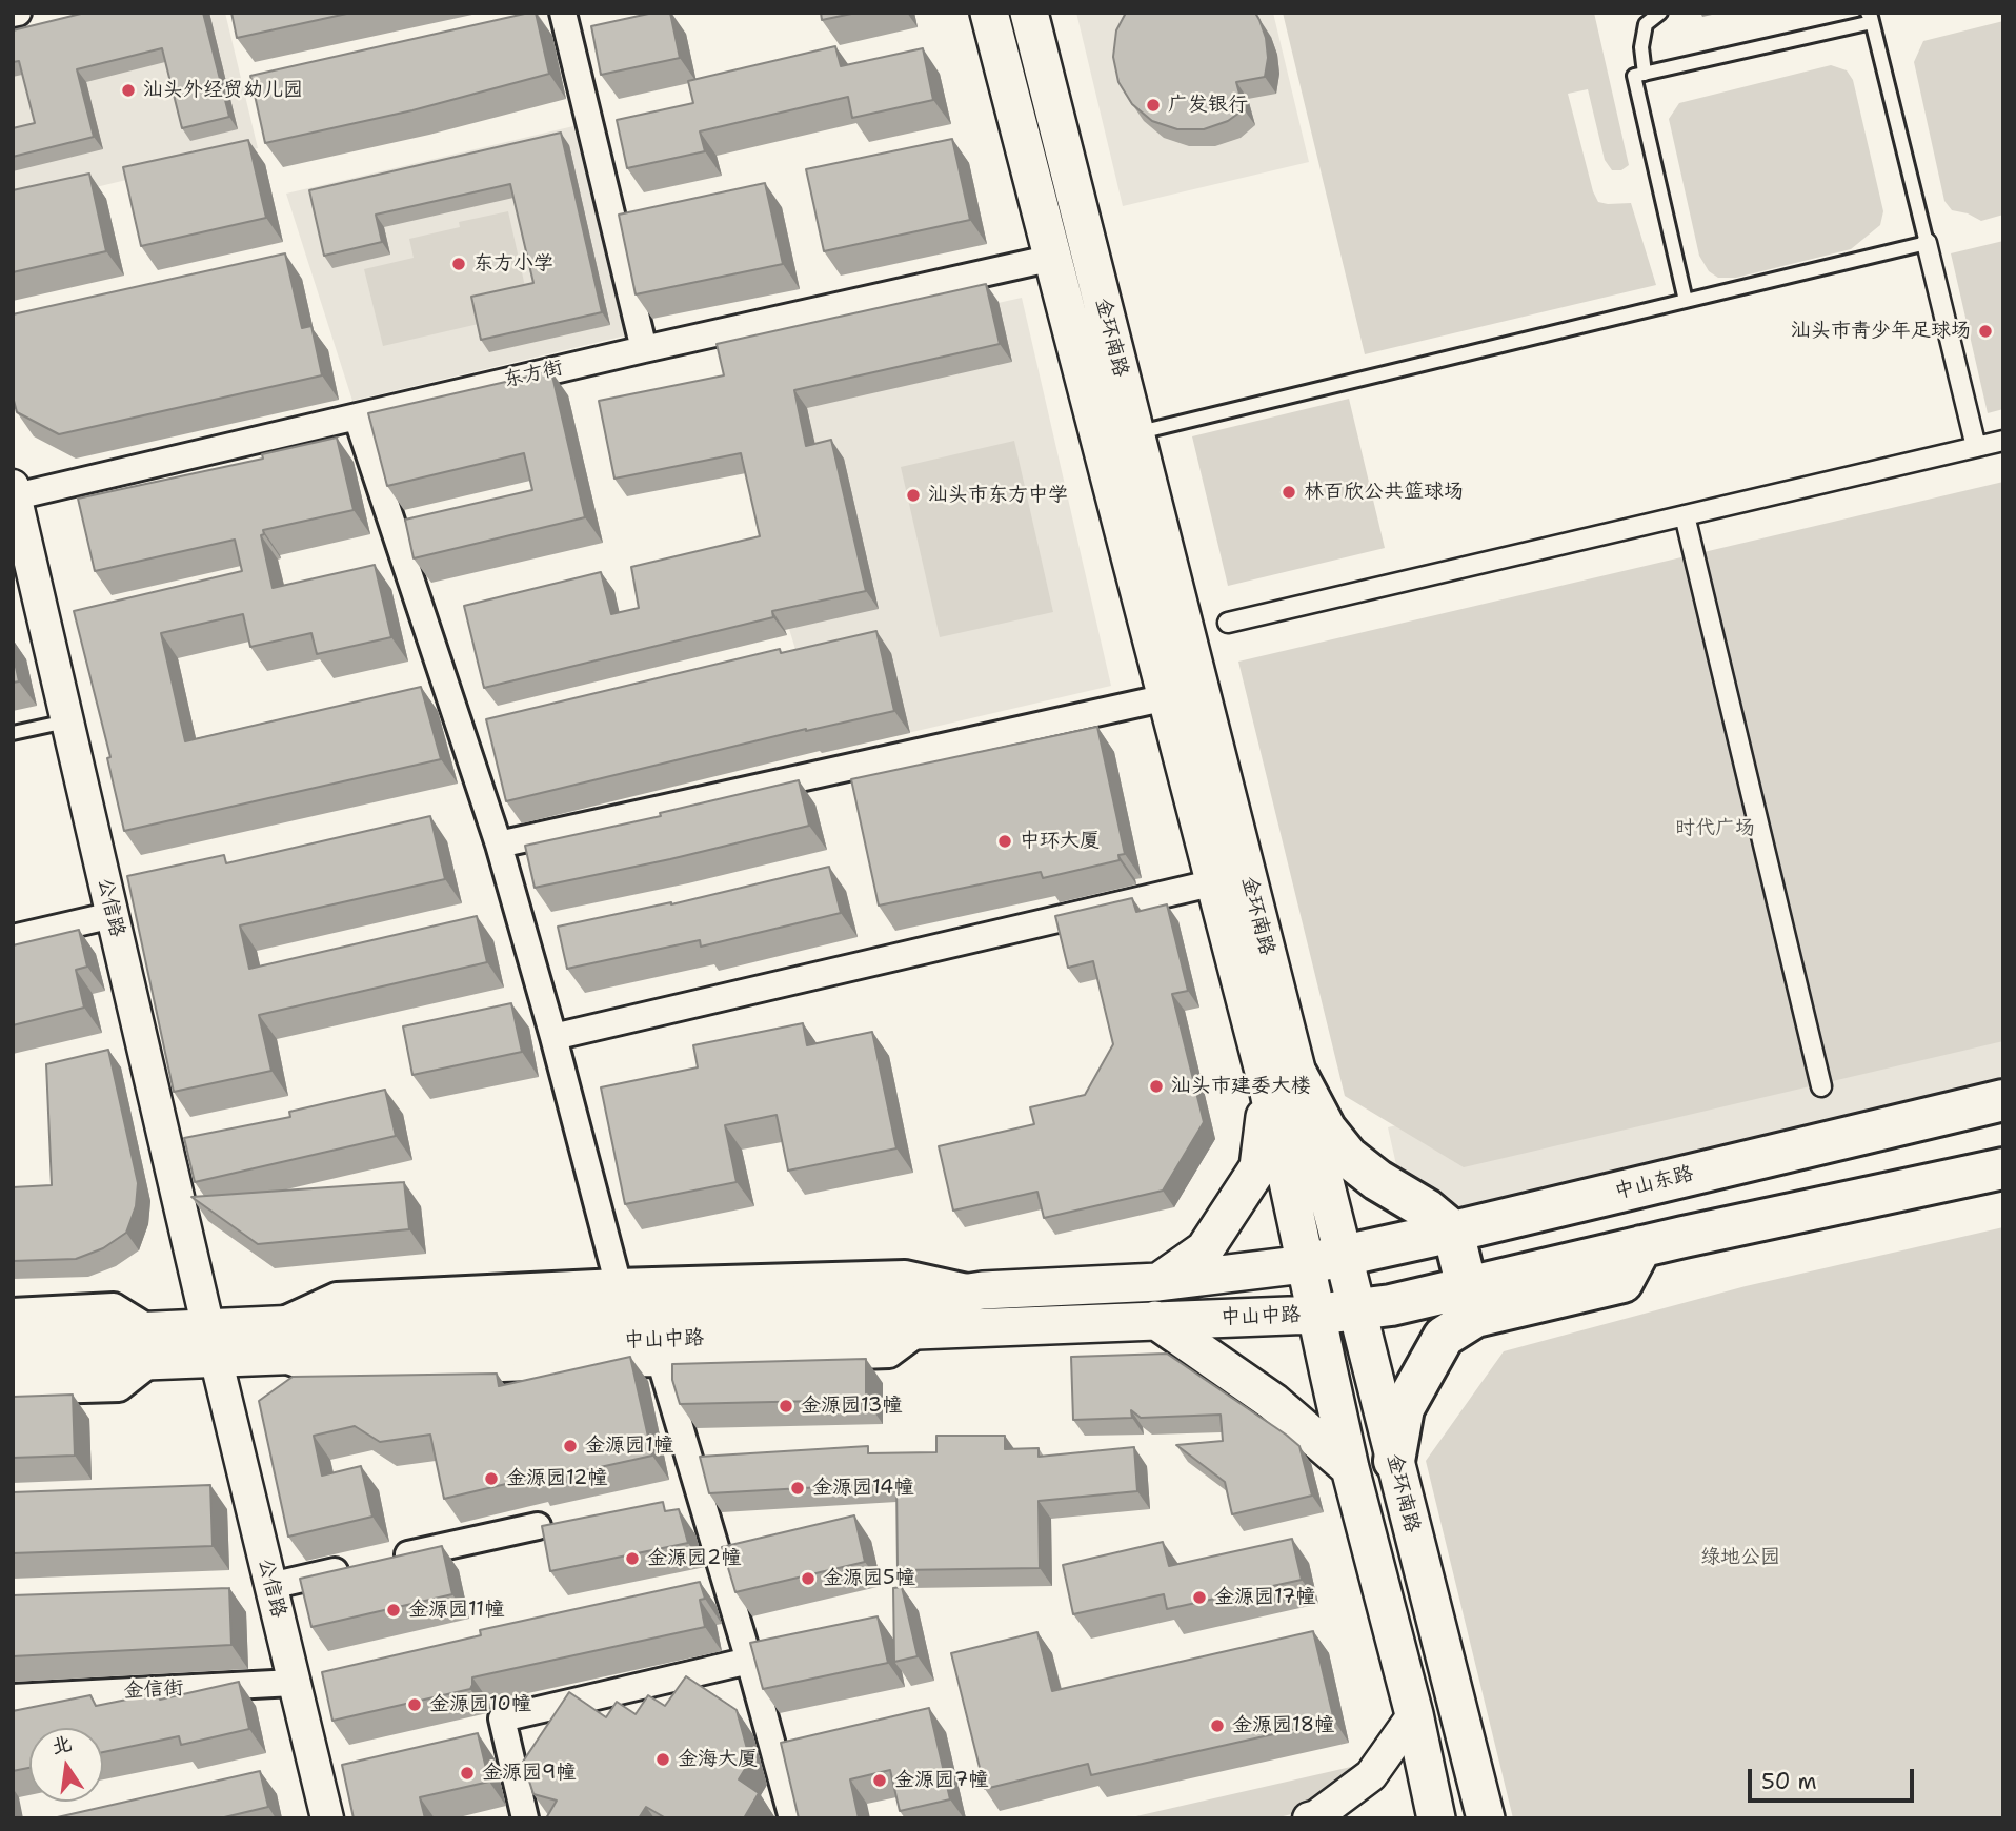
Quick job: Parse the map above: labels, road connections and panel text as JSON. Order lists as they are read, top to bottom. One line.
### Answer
{"streets":{"main road":["金环南路","中山东路","中山中路"],"street":["东方街","公信路","金信街"]},"crossings":[["金环南路","东方街"],["金环南路","中山东路"],["金环南路","中山中路"],["东方街","公信路"],["公信路","中山中路"],["公信路","金信街"],["中山东路","中山中路"]],"parks":["时代广场","绿地公园"],"places":["汕头外经贸幼儿园","广发银行","东方小学","汕头市青少年足球场","林百欣公共篮球场","汕头市东方中学","中环大厦","汕头市建委大楼","金源园13幢","金源园1幢","金源园12幢","金源园14幢","金源园2幢","金源园5幢","金源园17幢","金源园11幢","金源园10幢","金源园18幢","金海大厦","金源园9幢","金源园7幢"],"scale_bar":"50 m","north":"top"}
